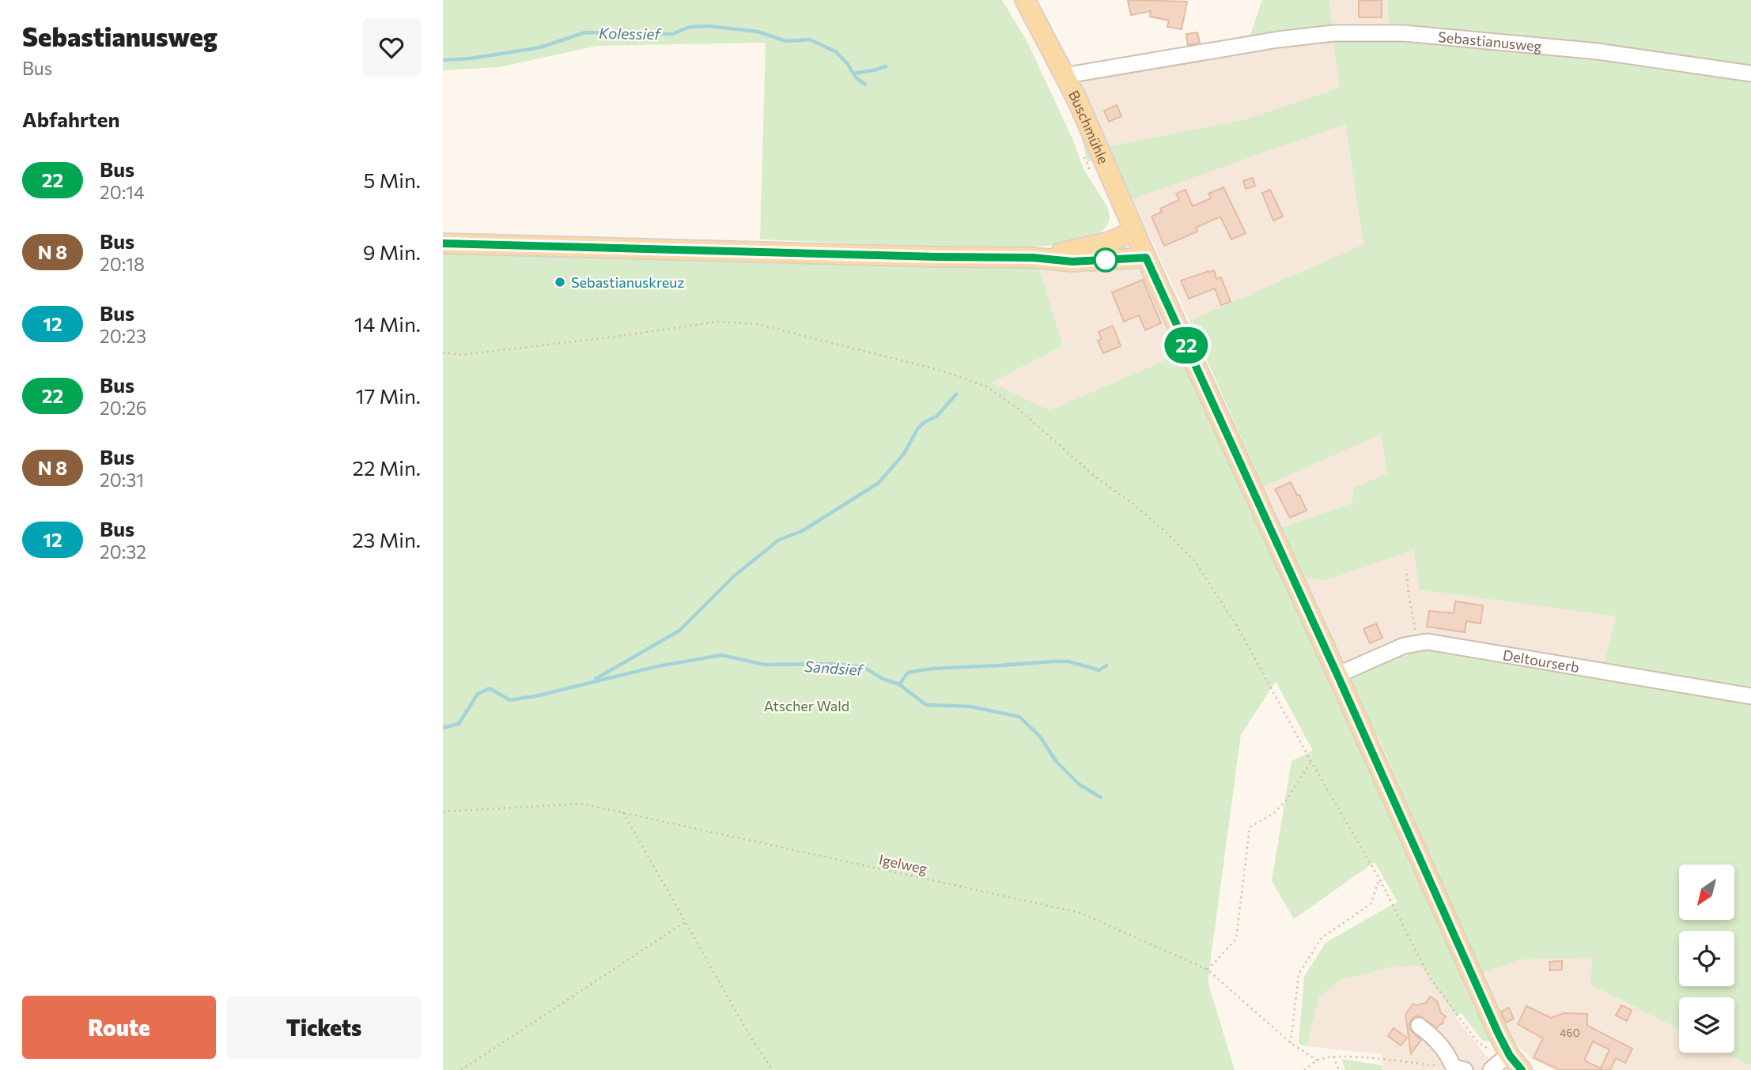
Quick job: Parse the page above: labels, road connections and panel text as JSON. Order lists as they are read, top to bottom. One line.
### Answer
{"streets":{"main road":["Buschmühle"],"street":["Sebastianusweg","Deltourserb"],"path":["Igelweg"]},"crossings":[["Sebastianusweg","Buschmühle"],["Buschmühle","Deltourserb"]],"water":["Kolessief","Sandsief"],"parks":["Atscher Wald"],"places":["Sebastianuskreuz"],"lines":["bus line 22"],"house_numbers":["460"],"north":"bottom left","page":{"heading":[["Sebastianusweg","Bus"],"Abfahrten"],"on_map":"22","list":[{"mark":"22","name":"Bus","note":"20:14","value":"5 Min."},{"mark":"N 8","name":"Bus","note":"20:18","value":"9 Min."},{"mark":"12","name":"Bus","note":"20:23","value":"14 Min."},{"mark":"22","name":"Bus","note":"20:26","value":"17 Min."},{"mark":"N 8","name":"Bus","note":"20:31","value":"22 Min."},{"mark":"12","name":"Bus","note":"20:32","value":"23 Min."}],"buttons":["Route","Tickets"]}}
